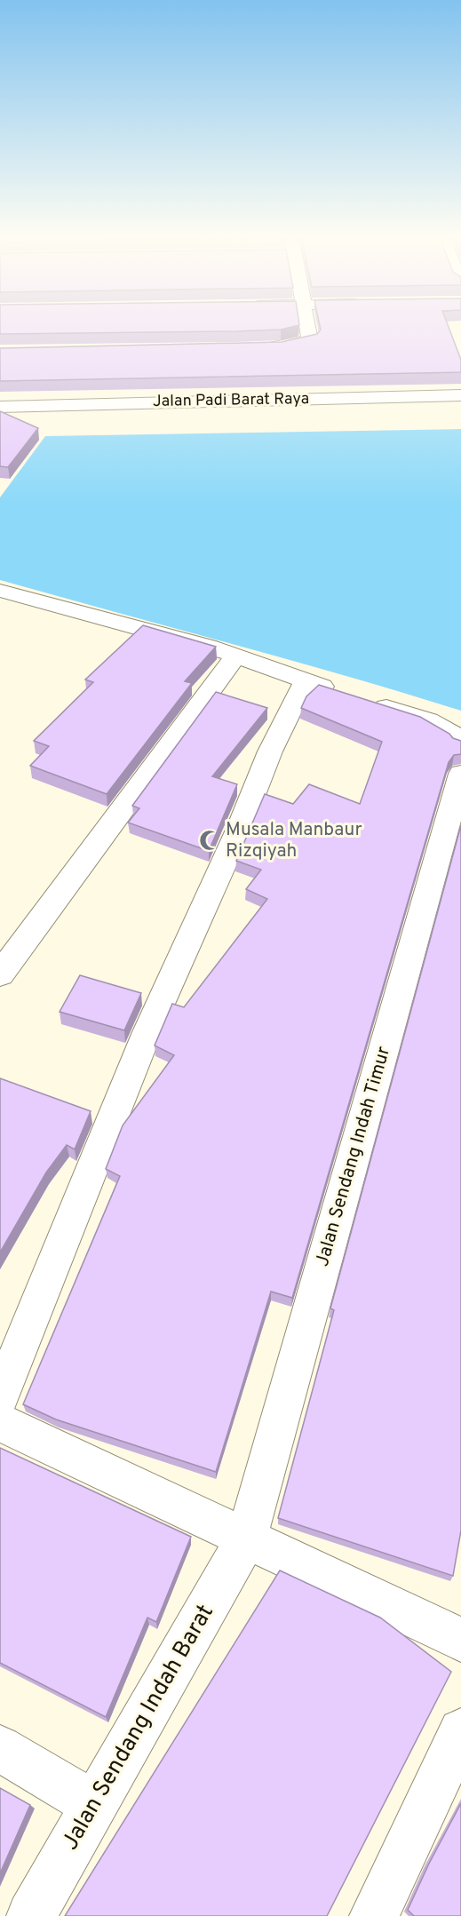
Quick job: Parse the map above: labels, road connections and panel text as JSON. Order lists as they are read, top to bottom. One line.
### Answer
{"streets":{"street":["Jalan Padi Barat Raya","Jalan Sendang Indah Timur","Jalan Sendang Indah Barat"]},"crossings":[["Jalan Sendang Indah Timur","Jalan Sendang Indah Barat"]],"places":{"mosque":["Musala Manbaur Rizqiyah"]}}
